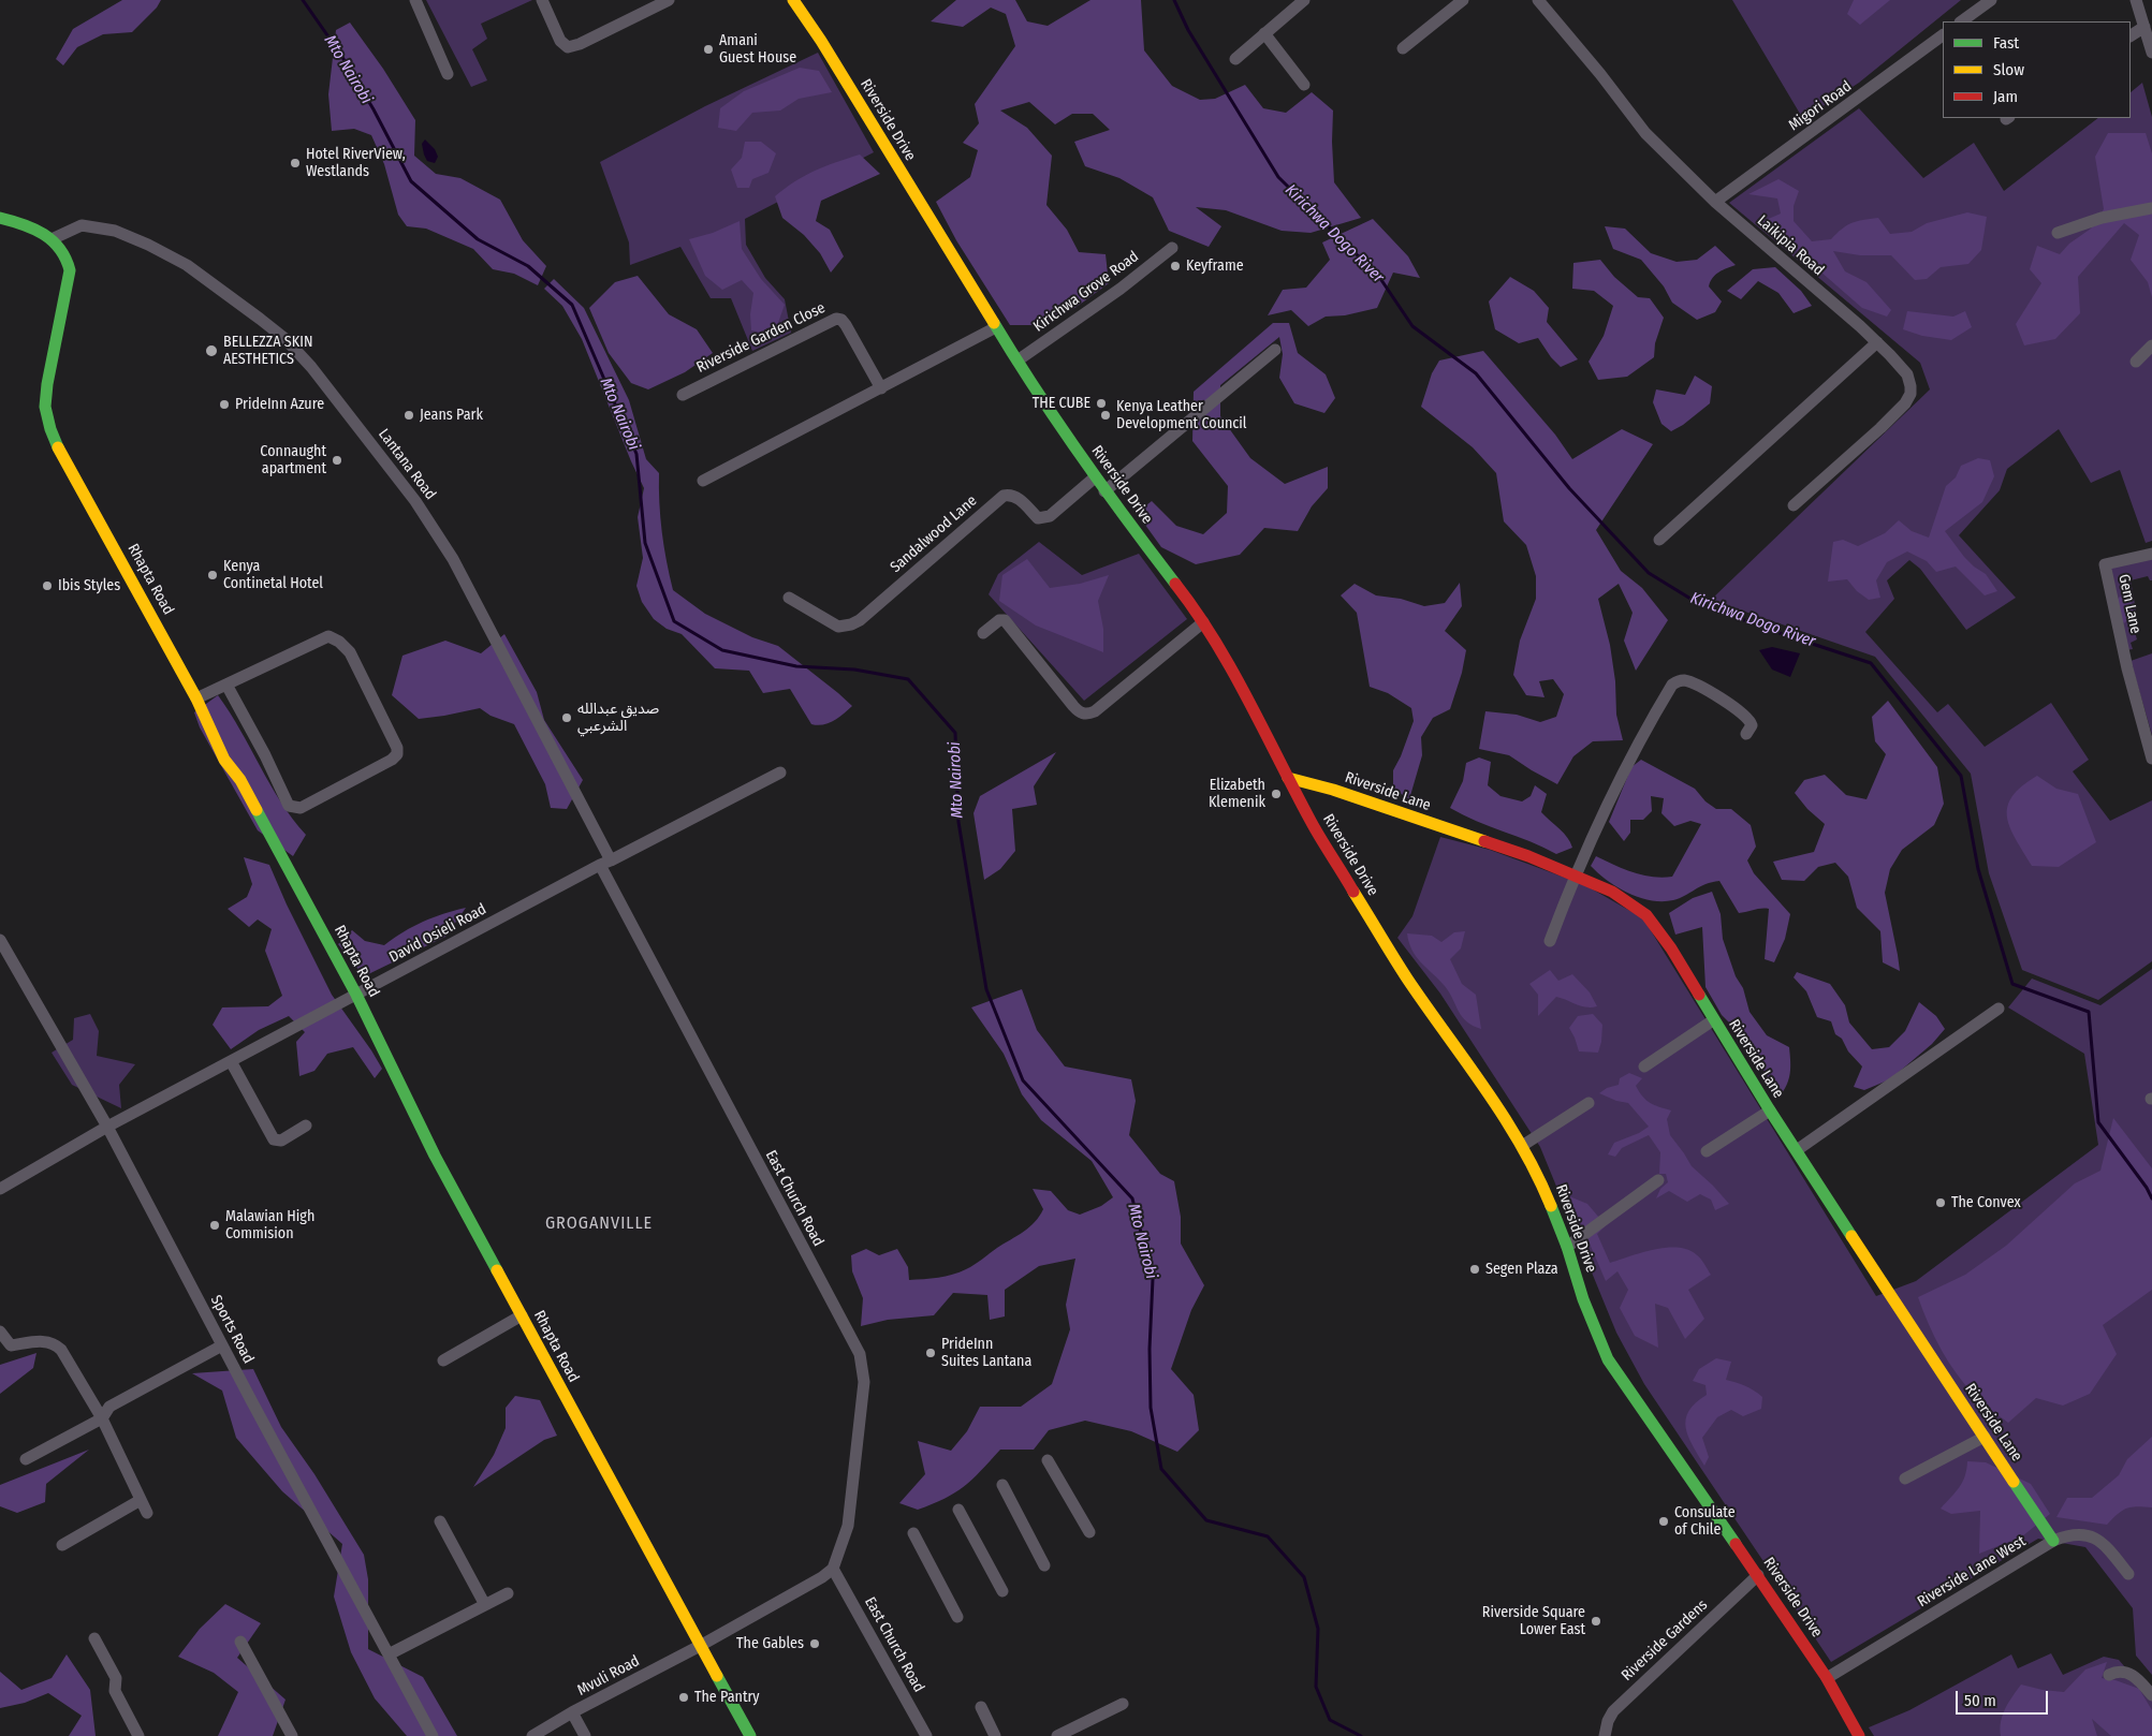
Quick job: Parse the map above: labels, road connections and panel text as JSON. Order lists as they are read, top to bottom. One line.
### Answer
{"streets":{"street":["Migori Road","Riverside Drive","Laikipia Road","Kirichwa Grove Road","Riverside Garden Close","Lantana Road","Sandalwood Lane","Rhapta Road","Gem Lane","Riverside Lane","David Osieli Road","East Church Road","Sports Road","Riverside Lane West","Riverside Gardens","Mvuli Road"]},"crossings":[["Migori Road","Laikipia Road"],["Riverside Drive","Kirichwa Grove Road"],["Riverside Drive","Sandalwood Lane"],["Riverside Drive","Riverside Lane"],["Riverside Drive","Riverside Lane West"],["Riverside Drive","Riverside Gardens"],["Lantana Road","Rhapta Road"],["Lantana Road","David Osieli Road"],["Lantana Road","East Church Road"],["Rhapta Road","David Osieli Road"],["Rhapta Road","Mvuli Road"],["Riverside Lane","Riverside Lane West"],["David Osieli Road","East Church Road"],["David Osieli Road","Sports Road"]],"districts":["GROGANVILLE"],"water":["Mto Nairobi","Kirichwa Dogo River"],"places":["Amani Guest House","Hotel RiverView, Westlands","Keyframe","BELLEZZA SKIN AESTHETICS","THE CUBE","PrideInn Azure","Jeans Park","Kenya Leather Development Council","Connaught apartment","Kenya Continetal Hotel","Ibis Styles","صديق عبدالله الشرعبي","Elizabeth Klemenik","The Convex","Malawian High Commision","Segen Plaza","PrideInn Suites Lantana","Consulate of Chile","Riverside Square Lower East","The Gables","The Pantry"],"legend":["Fast","Slow","Jam"],"scale_bar":"50 m"}
